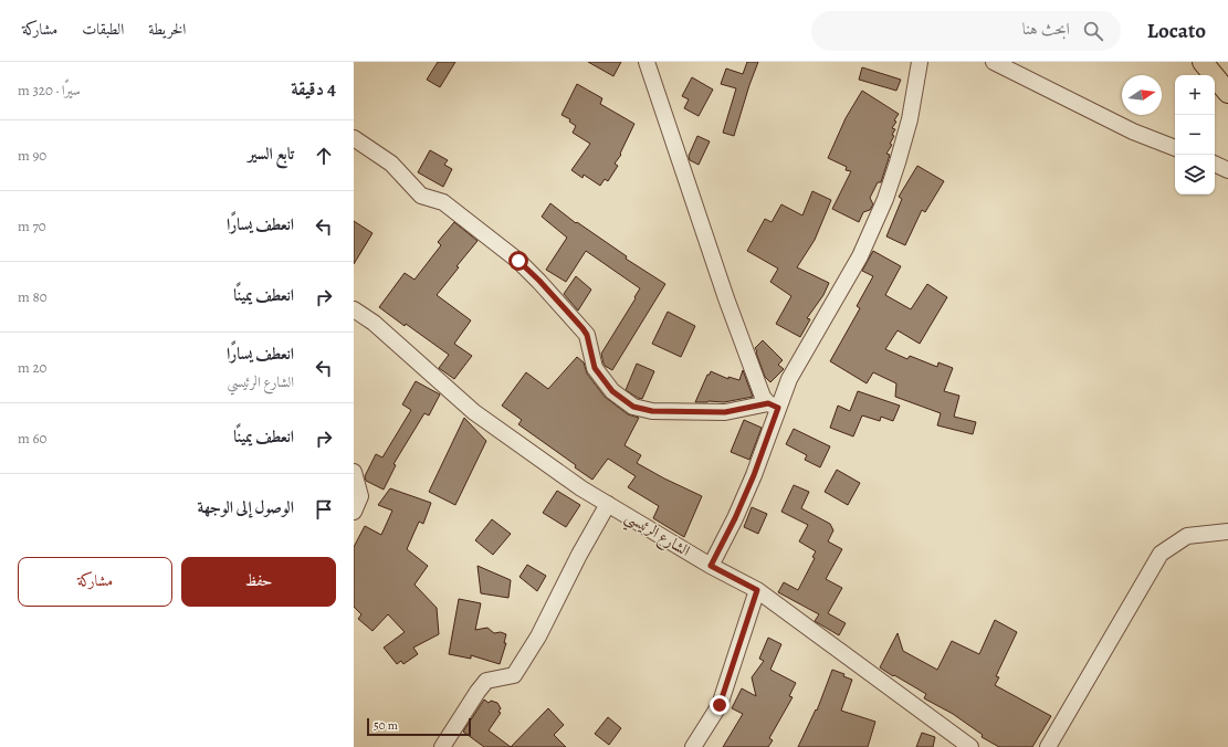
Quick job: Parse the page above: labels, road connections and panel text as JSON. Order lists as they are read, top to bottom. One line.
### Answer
{"streets":{"street":["الشارع الرئيسي"]},"scale_bar":"50 m","north":"right","page":{"header":"Locato","search":"ابحث هنا","nav":["الخريطة","الطبقات","مشاركة"],"heading":["4 دقيقة","سيرًا · 320 m"],"map_buttons":["+","−"],"list":[["تابع السير","90 m"],["انعطف يسارًا","70 m"],["انعطف يمينًا","80 m"],["انعطف يسارًا","الشارع الرئيسي","20 m"],["انعطف يمينًا","60 m"],"الوصول إلى الوجهة"],"buttons":["حفظ","مشاركة"],"scale":"50 m"}}
